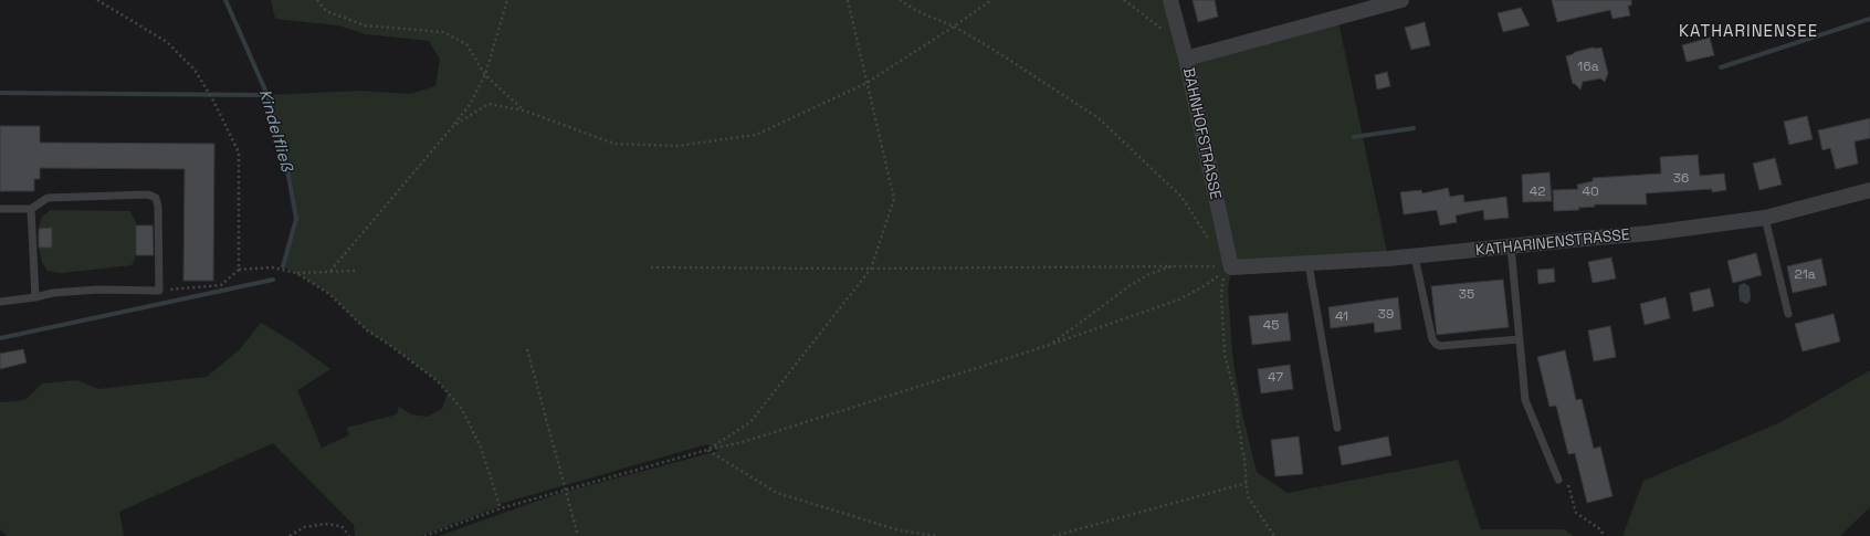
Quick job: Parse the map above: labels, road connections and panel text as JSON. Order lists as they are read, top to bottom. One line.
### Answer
{"streets":{"street":["BAHNHOFSTRASSE","KATHARINENSTRASSE"]},"crossings":[["BAHNHOFSTRASSE","KATHARINENSTRASSE"]],"districts":["KATHARINENSEE"],"water":["Kindelfließ"],"house_numbers":["16a","36","42","40","21a","35","39","41","45","47"]}
